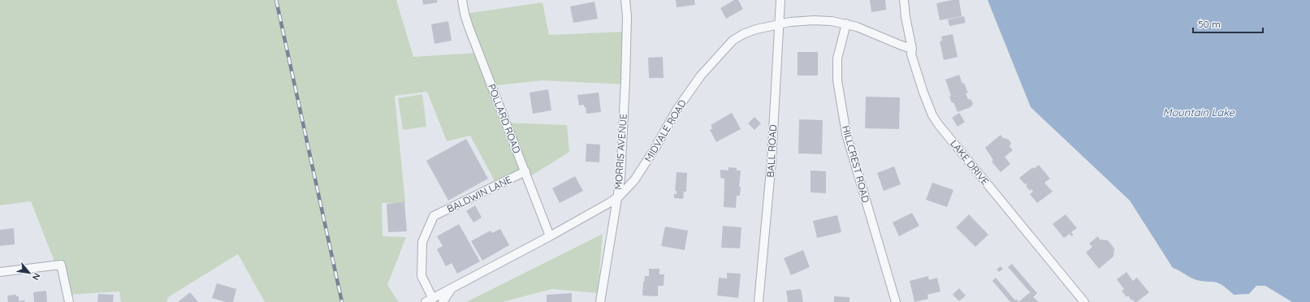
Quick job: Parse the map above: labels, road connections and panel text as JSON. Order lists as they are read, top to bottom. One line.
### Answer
{"streets":{"street":["POLLARD ROAD","MIDVALE ROAD","BALL ROAD","MORRIS AVENUE","LAKE DRIVE","HILLCREST ROAD","BALDWIN LANE"]},"crossings":[["POLLARD ROAD","MIDVALE ROAD"],["POLLARD ROAD","BALDWIN LANE"],["MIDVALE ROAD","BALL ROAD"],["MIDVALE ROAD","MORRIS AVENUE"],["MIDVALE ROAD","LAKE DRIVE"],["MIDVALE ROAD","HILLCREST ROAD"],["MIDVALE ROAD","BALDWIN LANE"]],"water":["Mountain Lake"],"scale_bar":"50 m","north":"bottom right"}
